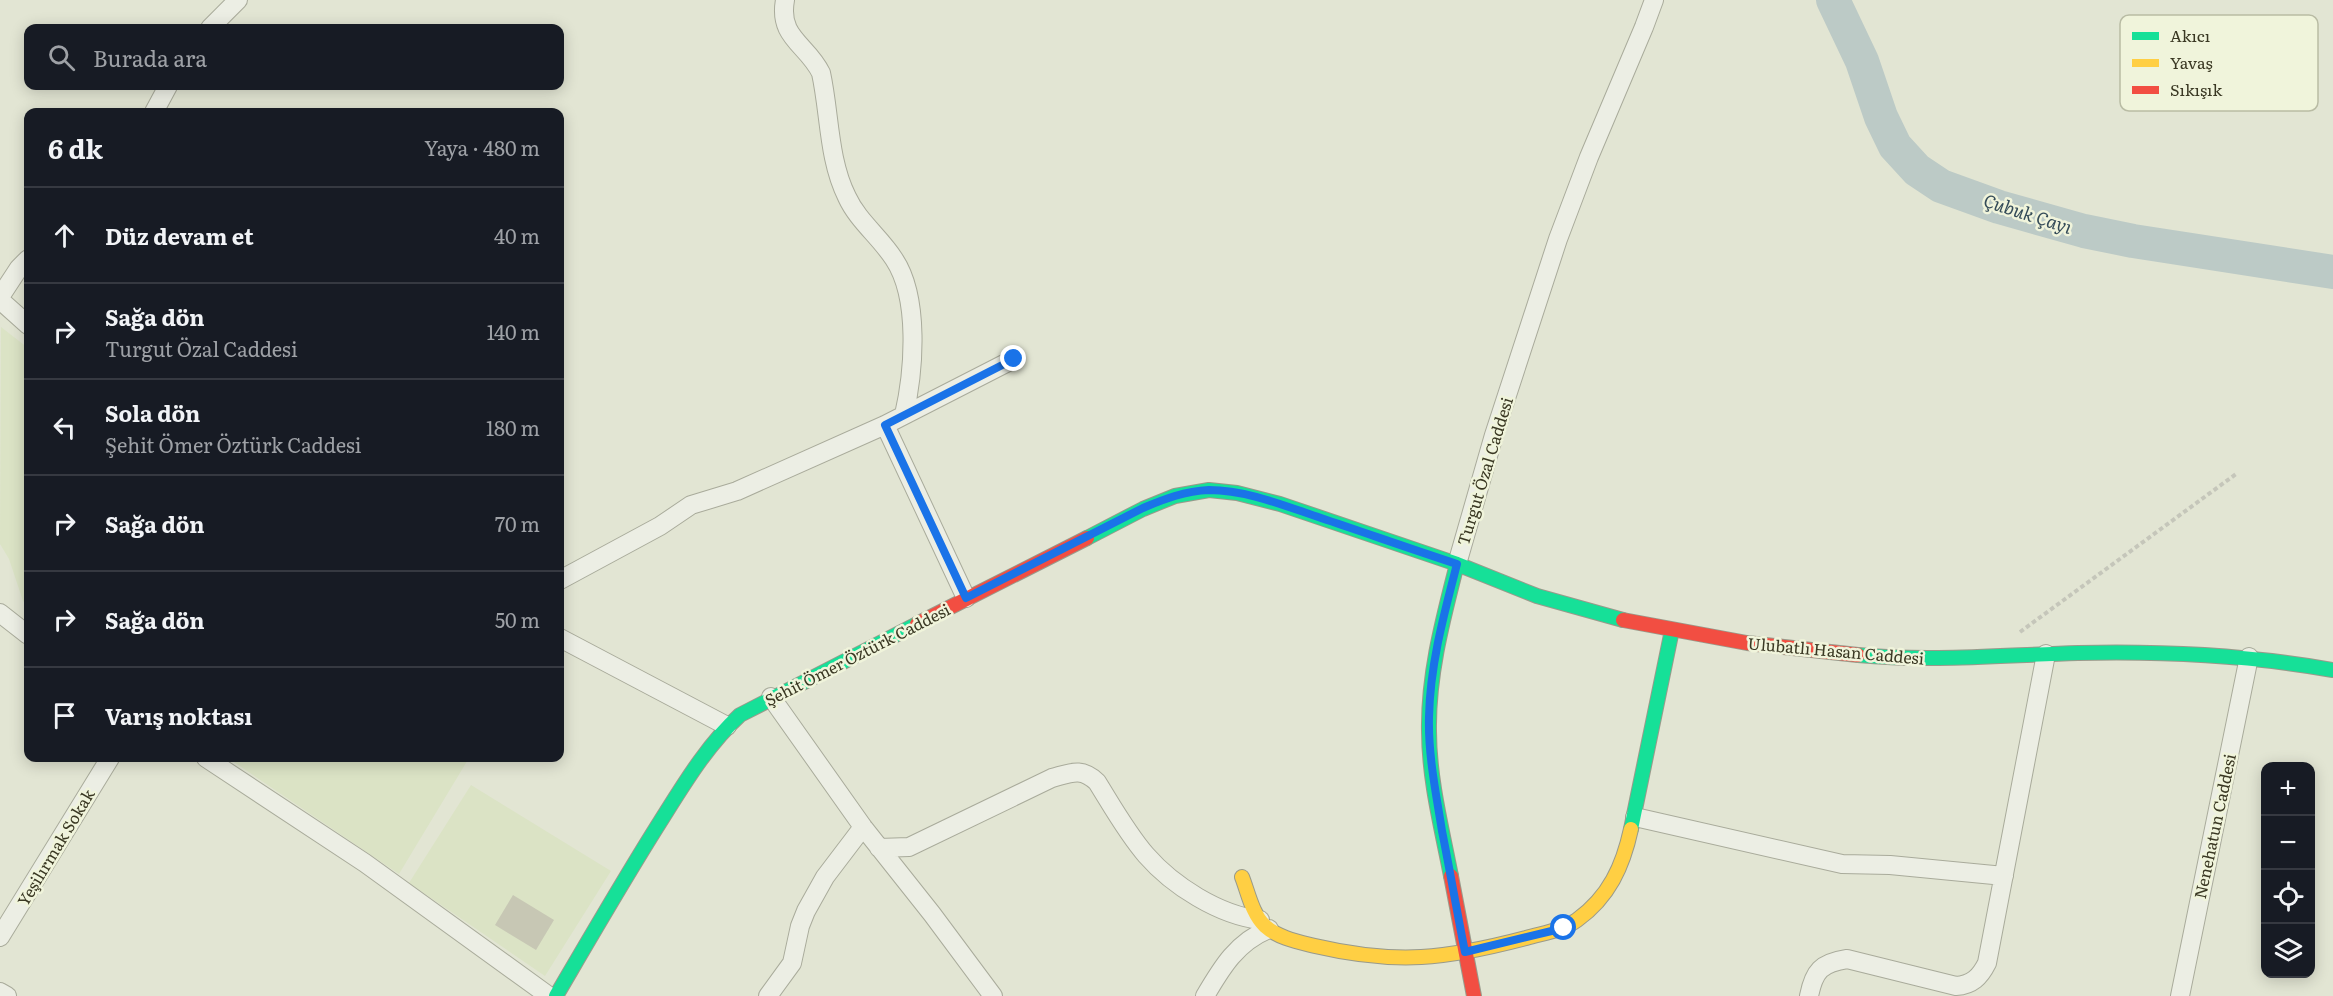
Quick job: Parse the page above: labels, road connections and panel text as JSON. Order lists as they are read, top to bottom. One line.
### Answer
{"streets":{"street":["Turgut Özal Caddesi","Ulubatlı Hasan Caddesi","Şehit Ömer Öztürk Caddesi","Nenehatun Caddesi","Yeşilırmak Sokak"]},"crossings":[["Turgut Özal Caddesi","Ulubatlı Hasan Caddesi"],["Turgut Özal Caddesi","Şehit Ömer Öztürk Caddesi"],["Ulubatlı Hasan Caddesi","Şehit Ömer Öztürk Caddesi"],["Ulubatlı Hasan Caddesi","Nenehatun Caddesi"]],"water":["Çubuk Çayı"],"legend":["Akıcı","Yavaş","Sıkışık"],"page":{"search":"Burada ara","heading":["6 dk","Yaya · 480 m"],"list":[["Düz devam et","40 m"],["Sağa dön","Turgut Özal Caddesi","140 m"],["Sola dön","Şehit Ömer Öztürk Caddesi","180 m"],["Sağa dön","70 m"],["Sağa dön","50 m"],"Varış noktası"],"map_buttons":["+","−"]}}
